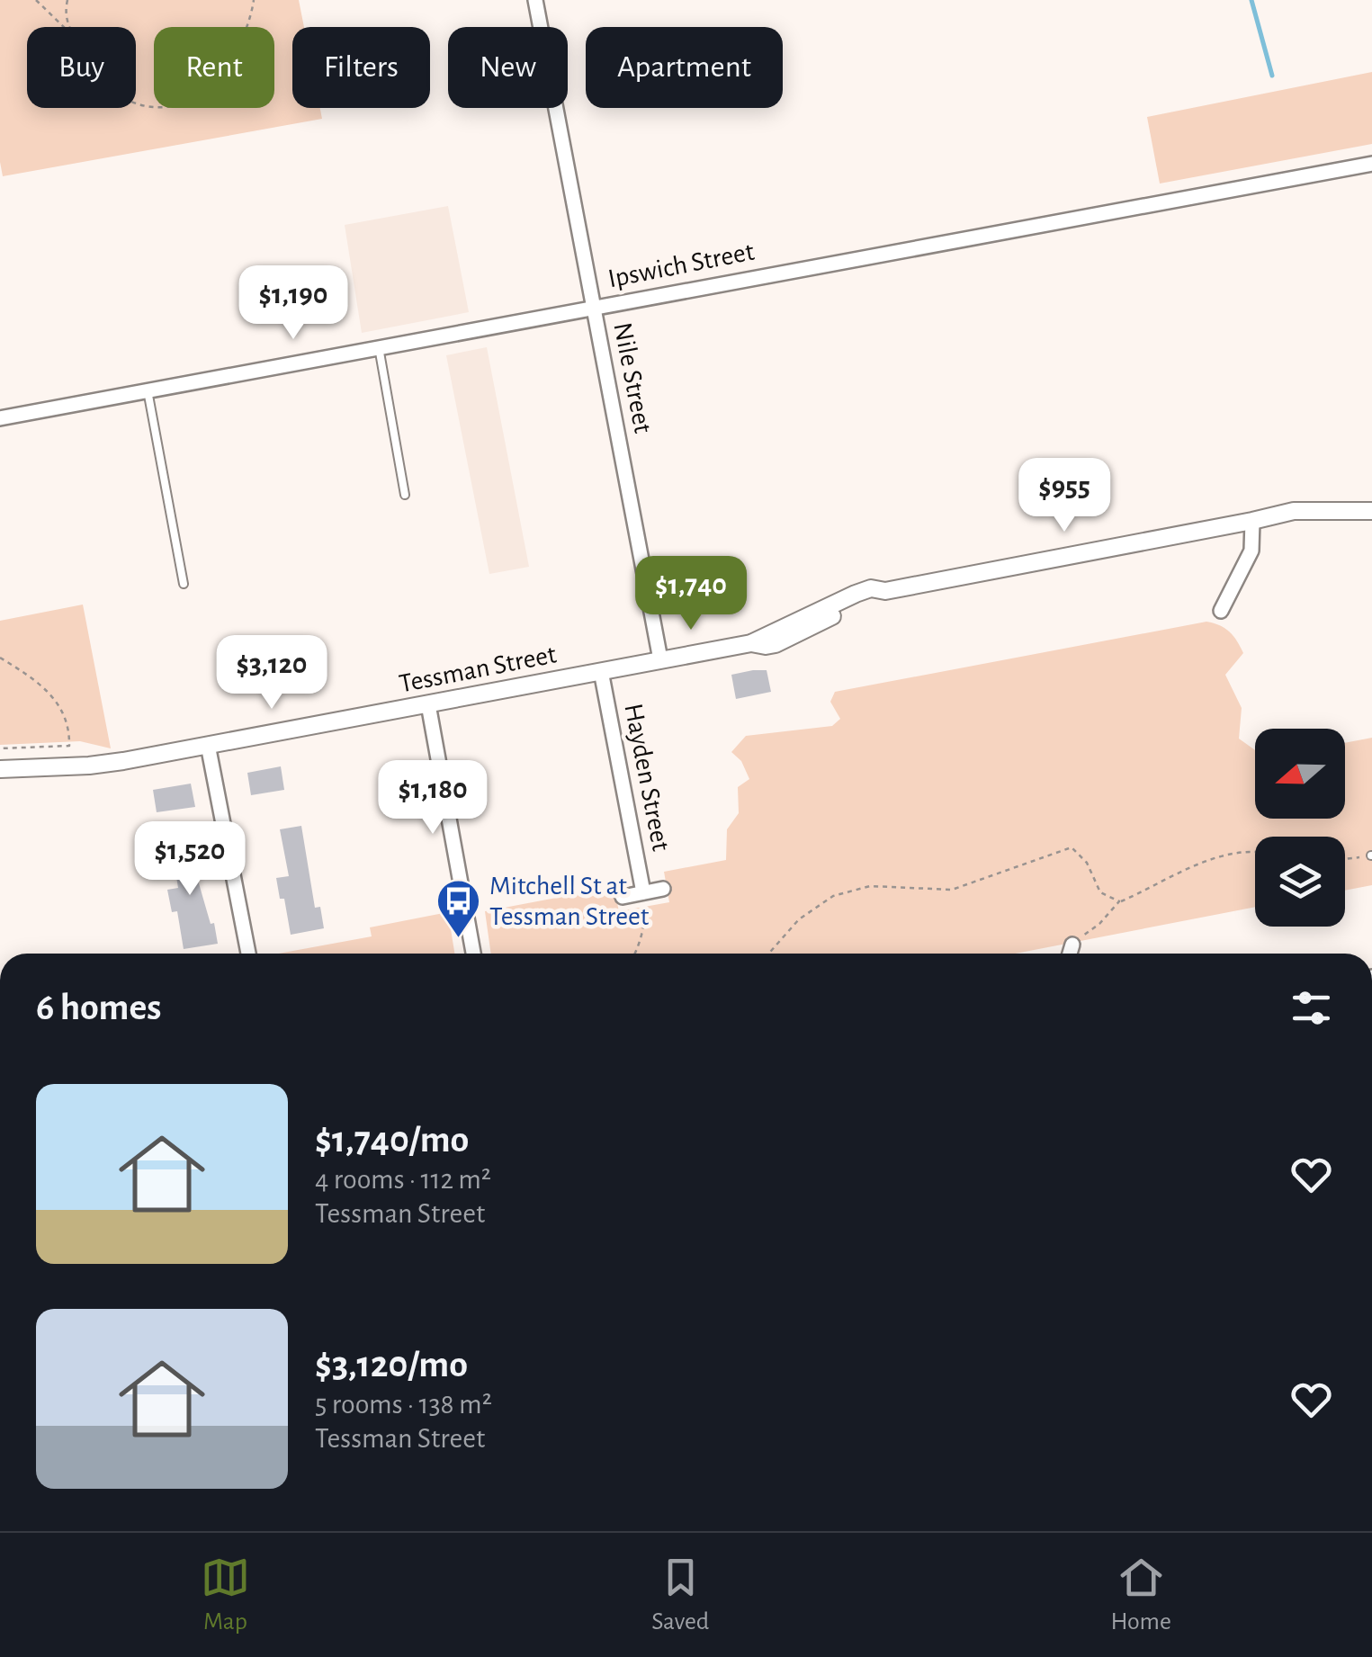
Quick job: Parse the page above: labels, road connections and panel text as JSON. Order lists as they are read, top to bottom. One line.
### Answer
{"streets":{"street":["Ipswich Street","Nile Street","Tessman Street","Hayden Street"]},"crossings":[["Ipswich Street","Nile Street"],["Nile Street","Tessman Street"],["Tessman Street","Hayden Street"]],"places":{"bus stop":["Mitchell St at Tessman Street"]},"north":"left","page":{"chip":["Buy","Rent","Filters","New","Apartment"],"price":["$1,190","$955","$1,740","$3,120","$1,180","$1,520"],"heading":"6 homes","list":[{"name":"$1,740/mo","note":"4 rooms · 112 m² · Tessman Street"},{"name":"$3,120/mo","note":"5 rooms · 138 m² · Tessman Street"}],"tabs":["Map","Saved","Home"]}}
